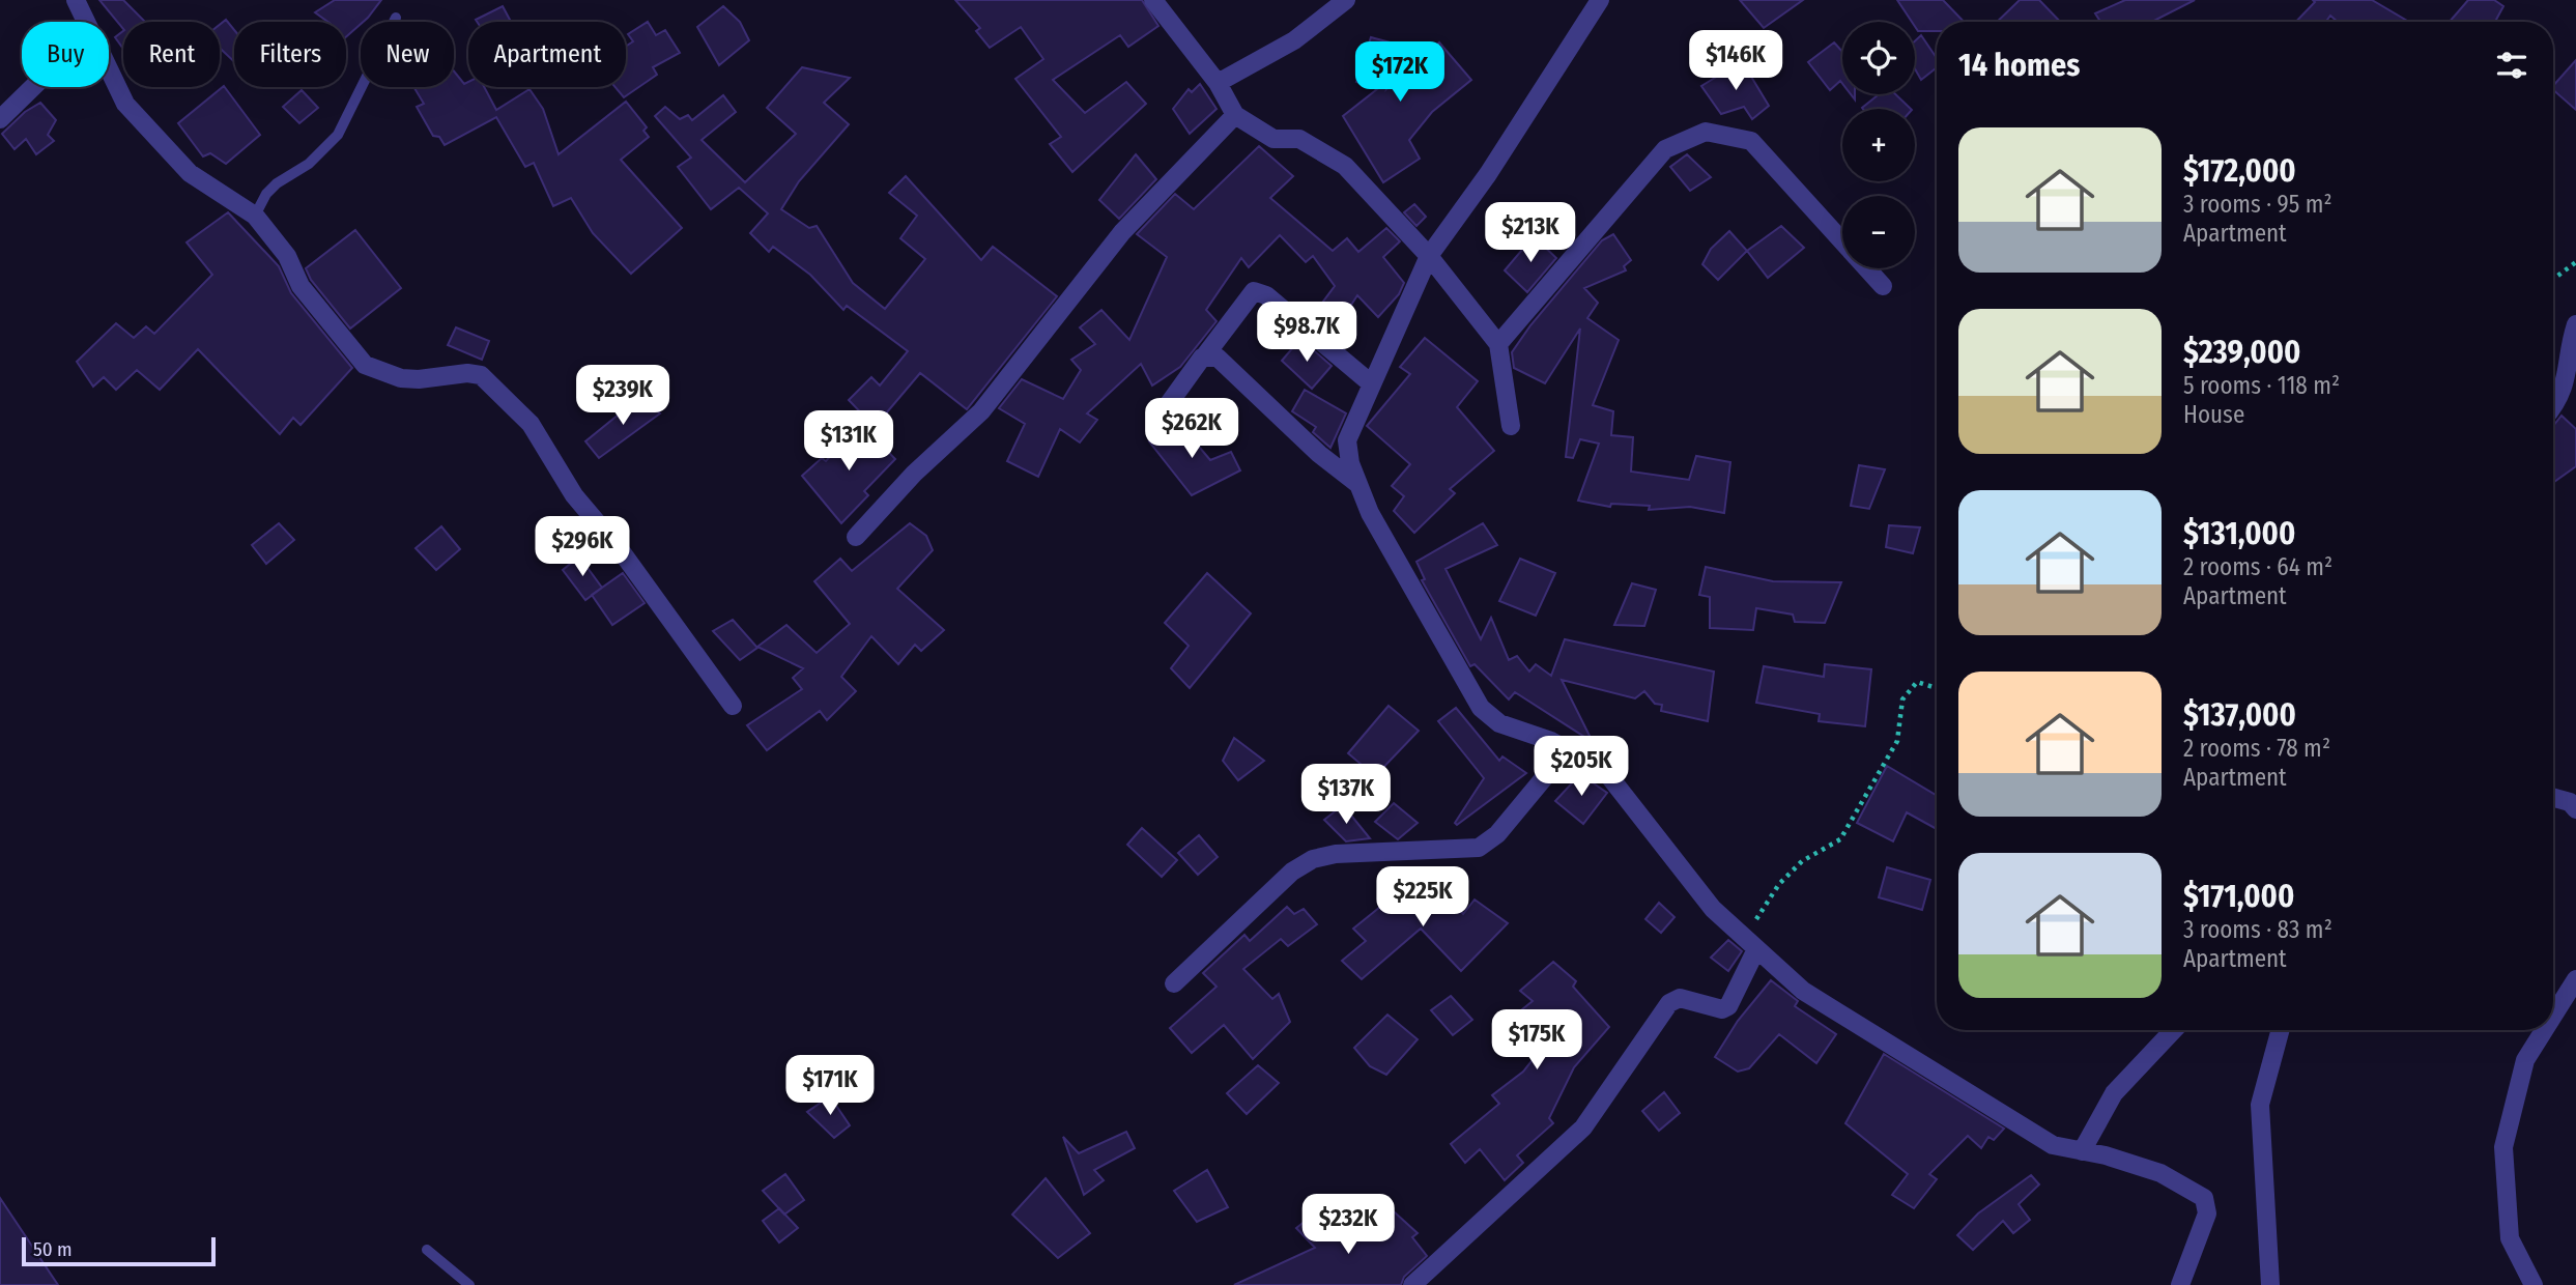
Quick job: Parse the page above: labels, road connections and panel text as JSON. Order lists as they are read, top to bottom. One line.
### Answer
{"scale_bar":"50 m","page":{"map_buttons":["+","−"],"chip":["Buy","Rent","Filters","New","Apartment"],"heading":"14 homes","price":["$146K","$172K","$213K","$98.7K","$239K","$262K","$131K","$296K","$205K","$137K","$225K","$175K","$171K","$232K"],"list":[{"name":"$172,000","note":"3 rooms · 95 m² · Apartment"},{"name":"$239,000","note":"5 rooms · 118 m² · House"},{"name":"$131,000","note":"2 rooms · 64 m² · Apartment"},{"name":"$137,000","note":"2 rooms · 78 m² · Apartment"},{"name":"$171,000","note":"3 rooms · 83 m² · Apartment"}],"scale":"50 m"}}
